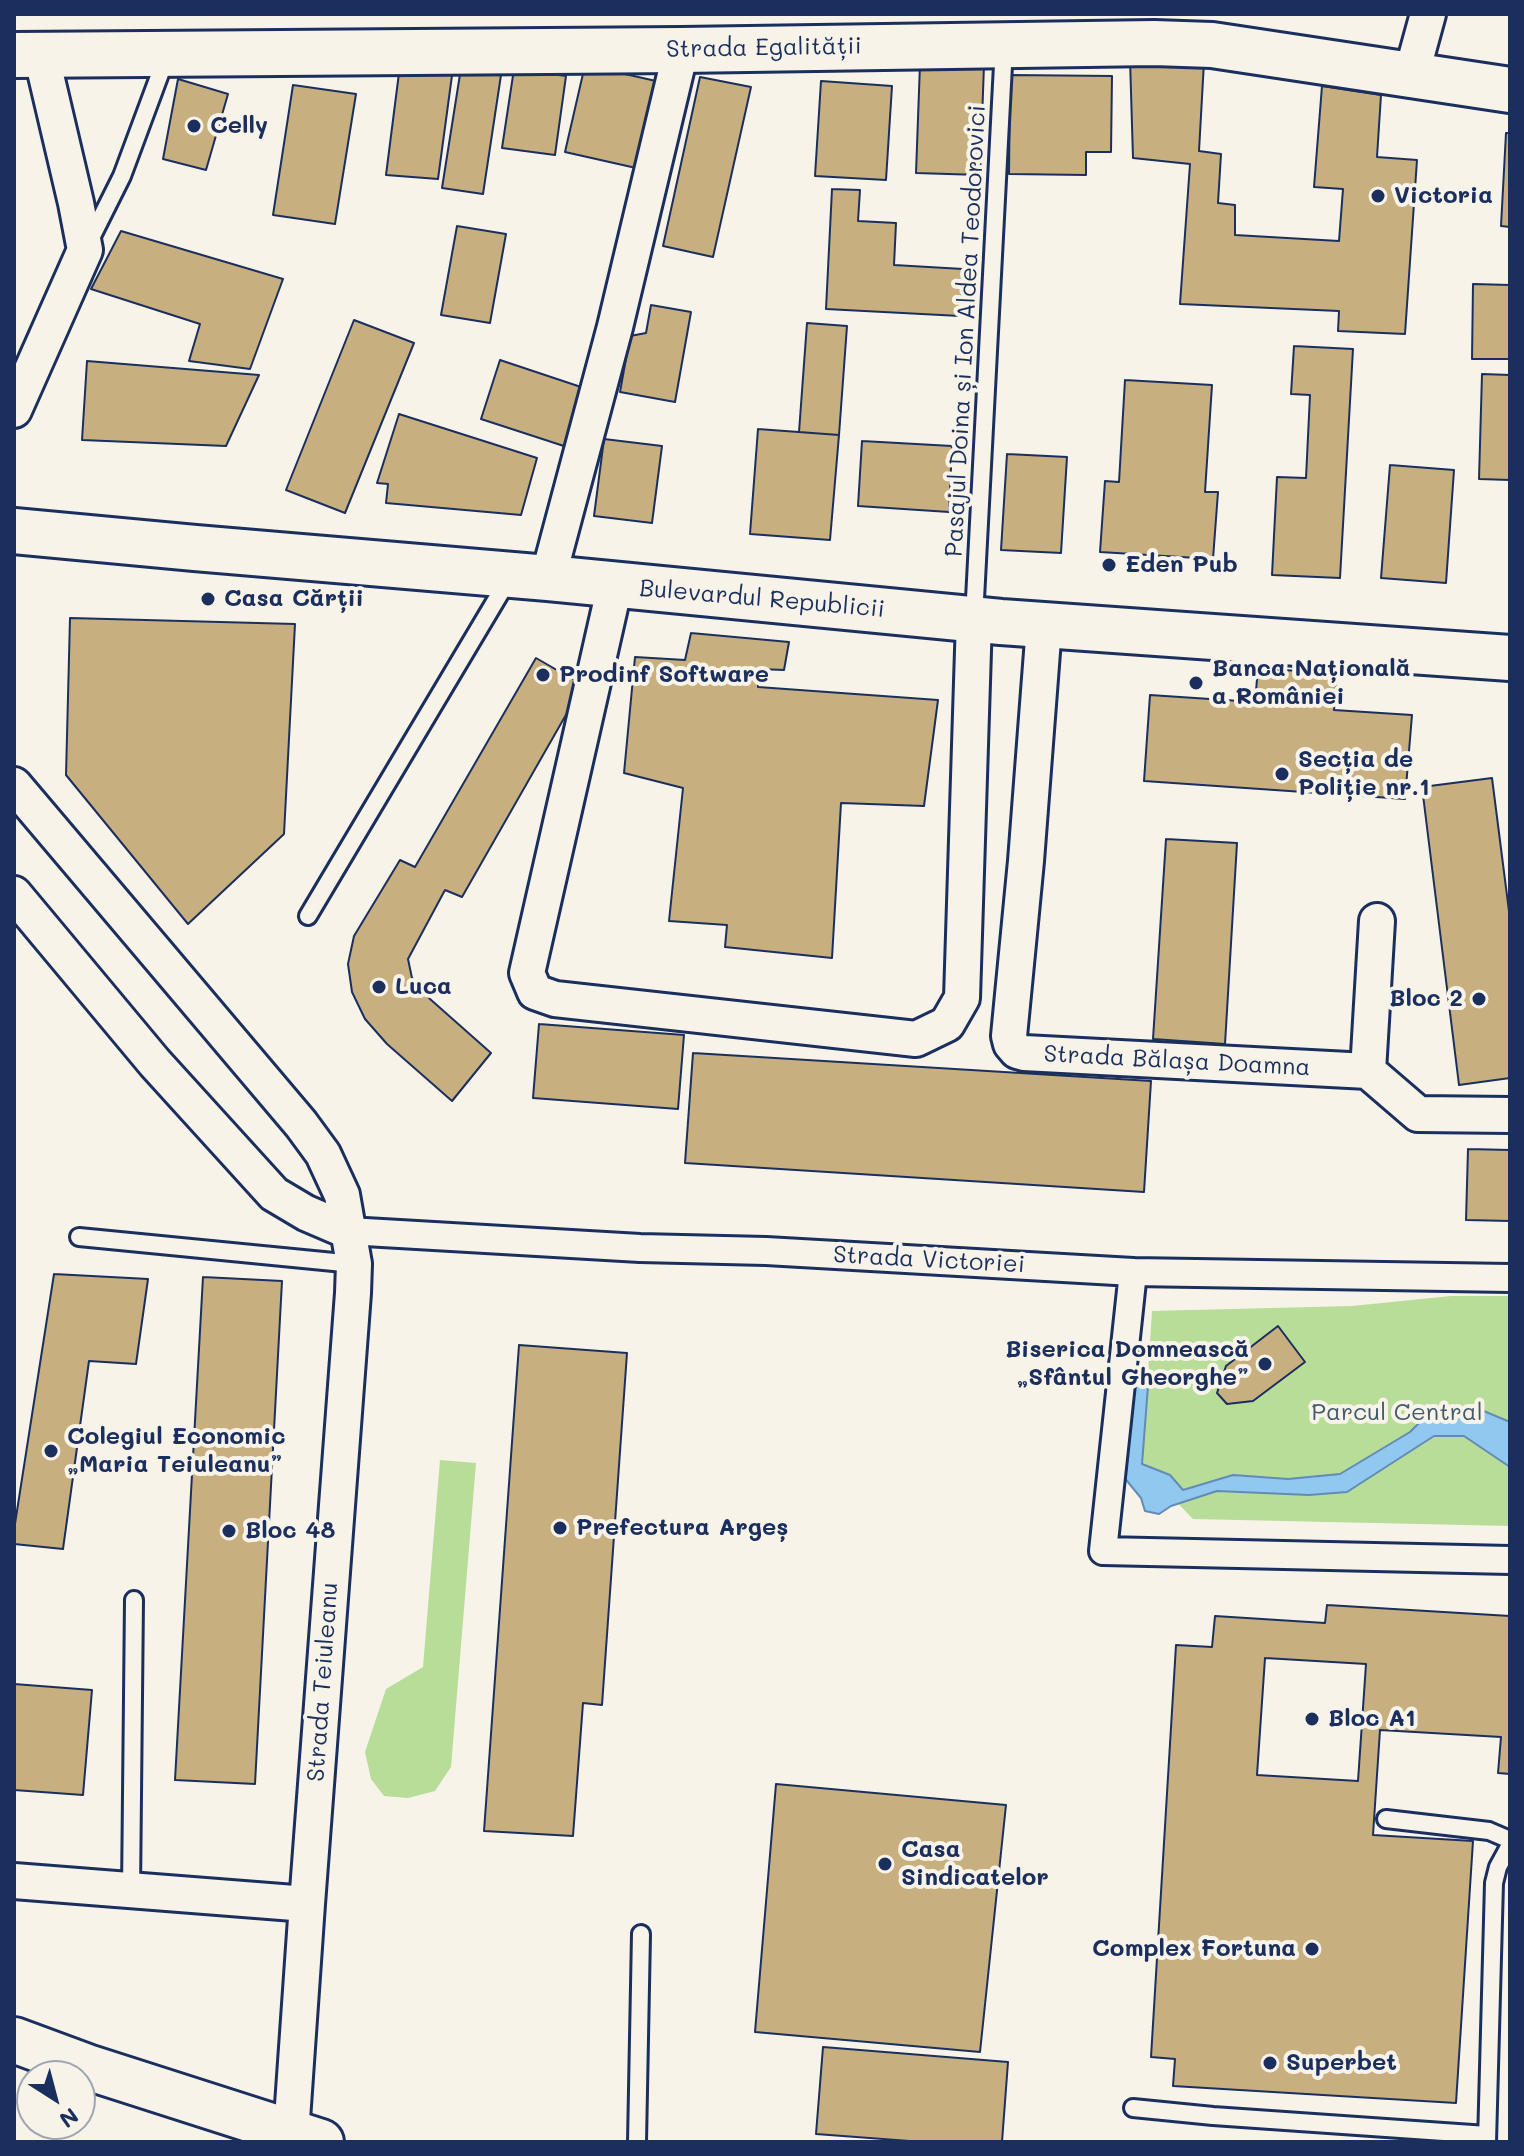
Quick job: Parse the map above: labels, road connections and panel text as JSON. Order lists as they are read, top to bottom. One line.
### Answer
{"streets":{"main road":["Strada Egalității","Bulevardul Republicii"],"street":["Strada Bălașa Doamna","Strada Victoriei","Strada Teiuleanu"],"lane":["Pasajul Doina și Ion Aldea Teodorovici"]},"crossings":[["Strada Egalității","Pasajul Doina și Ion Aldea Teodorovici"],["Pasajul Doina și Ion Aldea Teodorovici","Bulevardul Republicii"],["Bulevardul Republicii","Strada Bălașa Doamna"],["Strada Victoriei","Strada Teiuleanu"]],"parks":["Parcul Central"],"places":["Celly","Victoria","Eden Pub","Casa Cărții","Prodinf Software","Banca Națională a României","Secția de Poliție nr.1","Luca","Bloc 2","Biserica Domnească „Sfântul Gheorghe”","Colegiul Economic „Maria Teiuleanu”","Prefectura Argeș","Bloc 48","Bloc A1","Casa Sindicatelor","Complex Fortuna","Superbet"],"north":"bottom right"}
